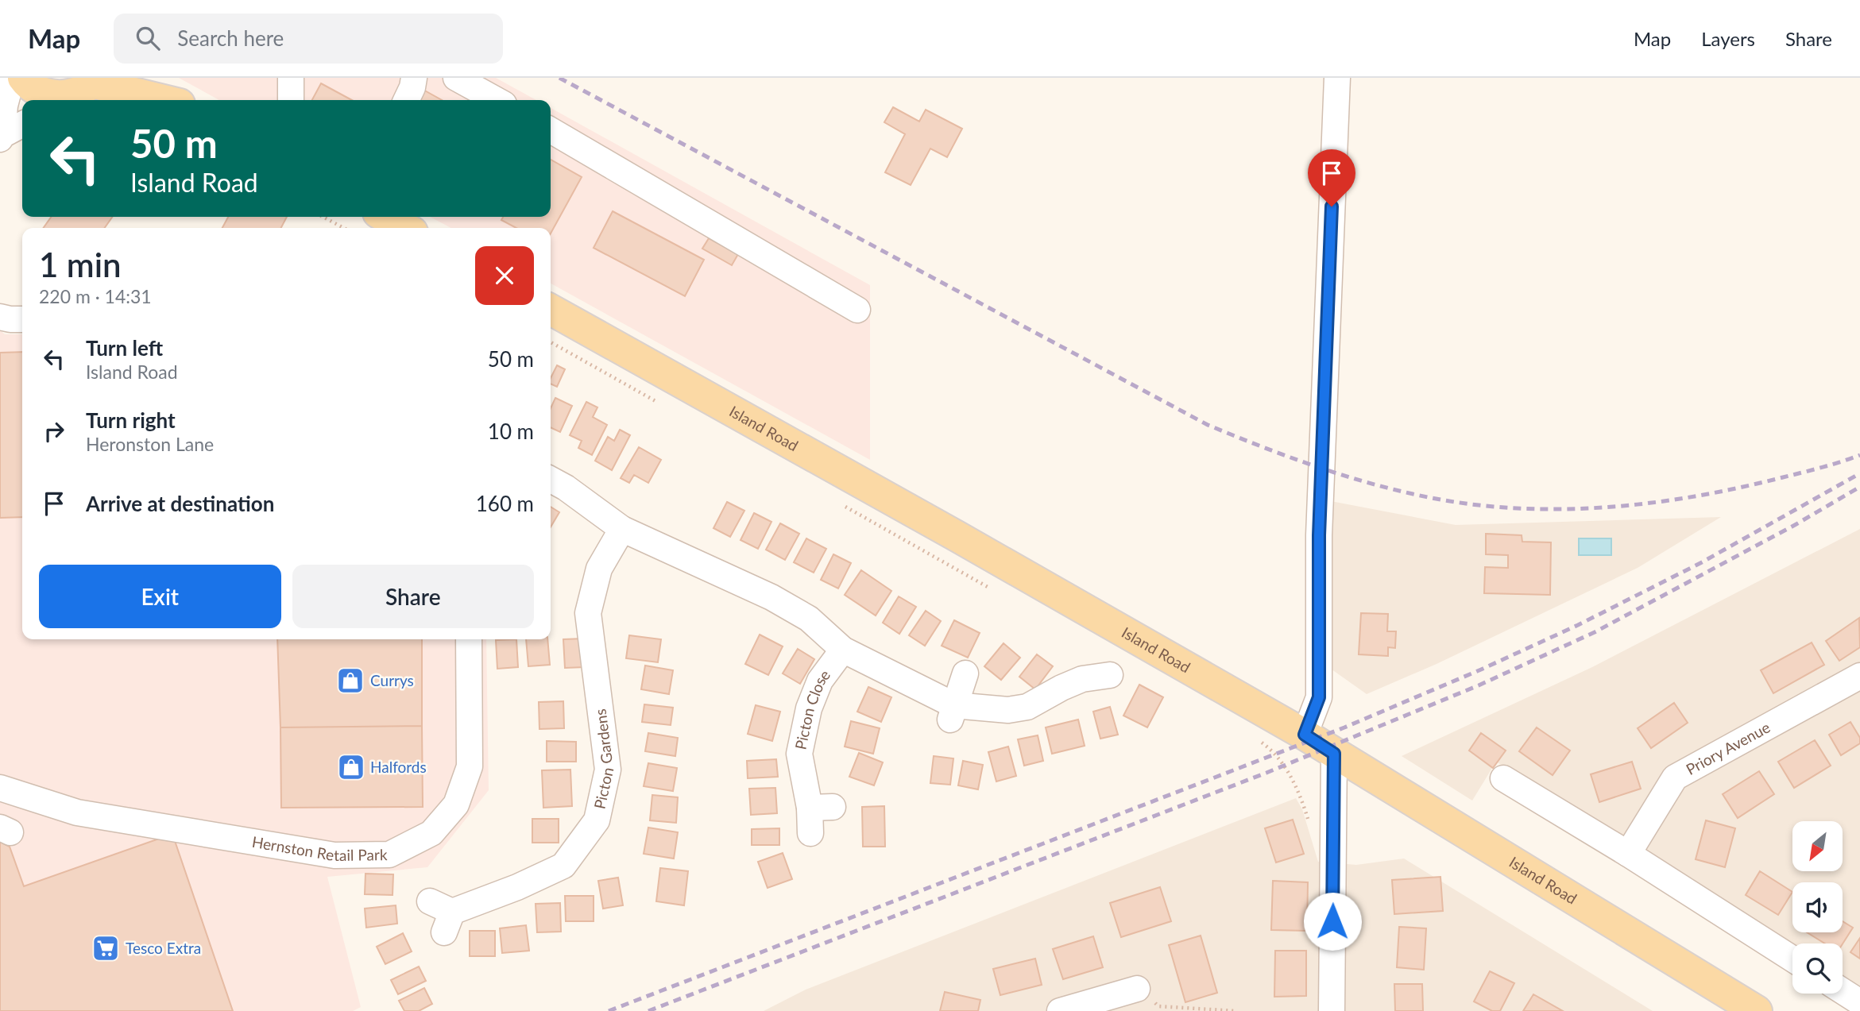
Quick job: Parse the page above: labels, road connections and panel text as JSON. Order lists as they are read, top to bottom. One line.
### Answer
{"streets":{"main road":["Island Road"],"street":["Picton Close","Priory Avenue","Picton Gardens","Hernston Retail Park"]},"places":{"shop":["Currys","Halfords"],"supermarket":["Tesco Extra"]},"north":"bottom left","page":{"header":"Map","search":"Search here","nav":["Map","Layers","Share"],"turn":["50 m","Island Road"],"heading":["1 min","220 m · 14:31"],"list":[{"name":"Turn left","note":"Island Road","value":"50 m"},{"name":"Turn right","note":"Heronston Lane","value":"10 m"},{"name":"Arrive at destination","value":"160 m"}],"buttons":["Exit","Share"]}}
